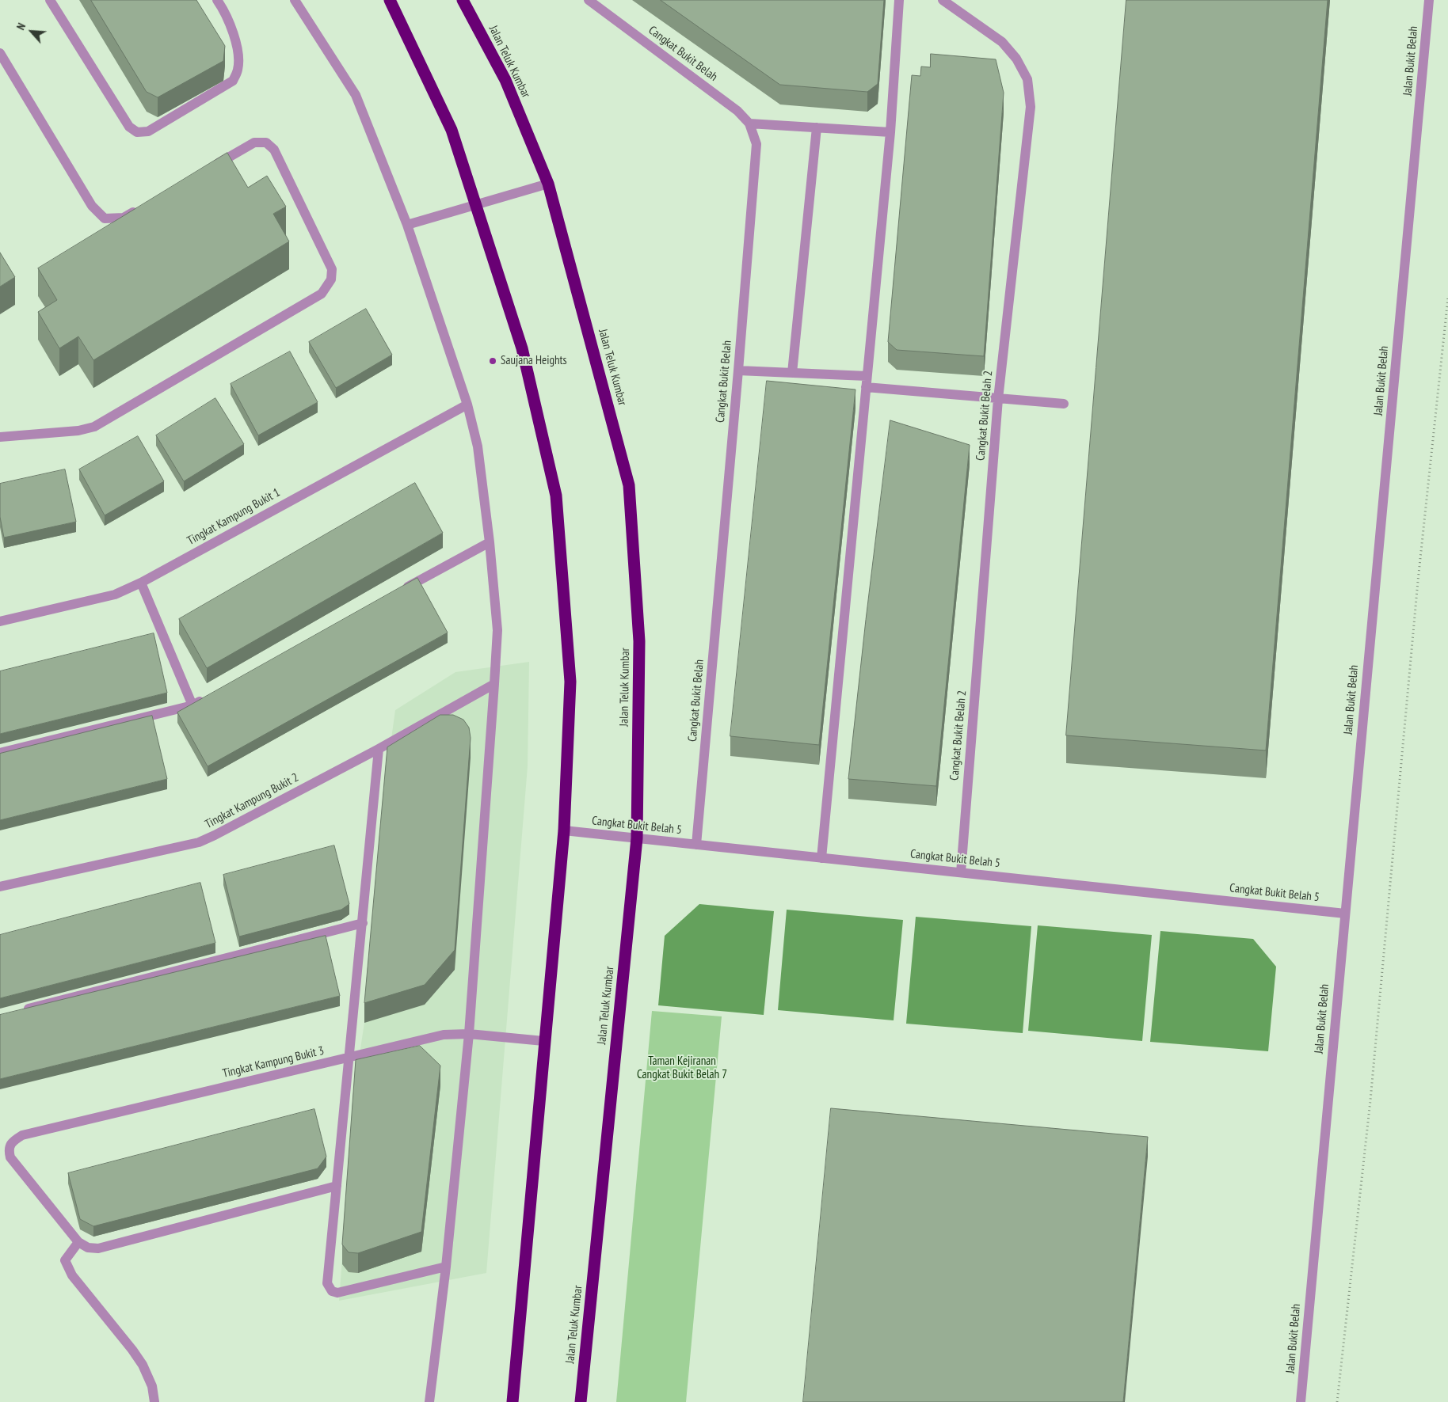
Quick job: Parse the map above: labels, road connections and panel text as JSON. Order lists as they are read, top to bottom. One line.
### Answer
{"streets":{"highway":["Jalan Teluk Kumbar"],"street":["Cangkat Bukit Belah","Jalan Bukit Belah","Cangkat Bukit Belah 2","Tingkat Kampung Bukit 1","Tingkat Kampung Bukit 2","Cangkat Bukit Belah 5","Tingkat Kampung Bukit 3"]},"crossings":[["Cangkat Bukit Belah","Cangkat Bukit Belah 5"],["Jalan Bukit Belah","Cangkat Bukit Belah 5"],["Jalan Teluk Kumbar","Cangkat Bukit Belah 5"],["Cangkat Bukit Belah 2","Cangkat Bukit Belah 5"]],"parks":["Taman Kejiranan Cangkat Bukit Belah 7"],"places":["Saujana Heights"],"north":"top left"}
